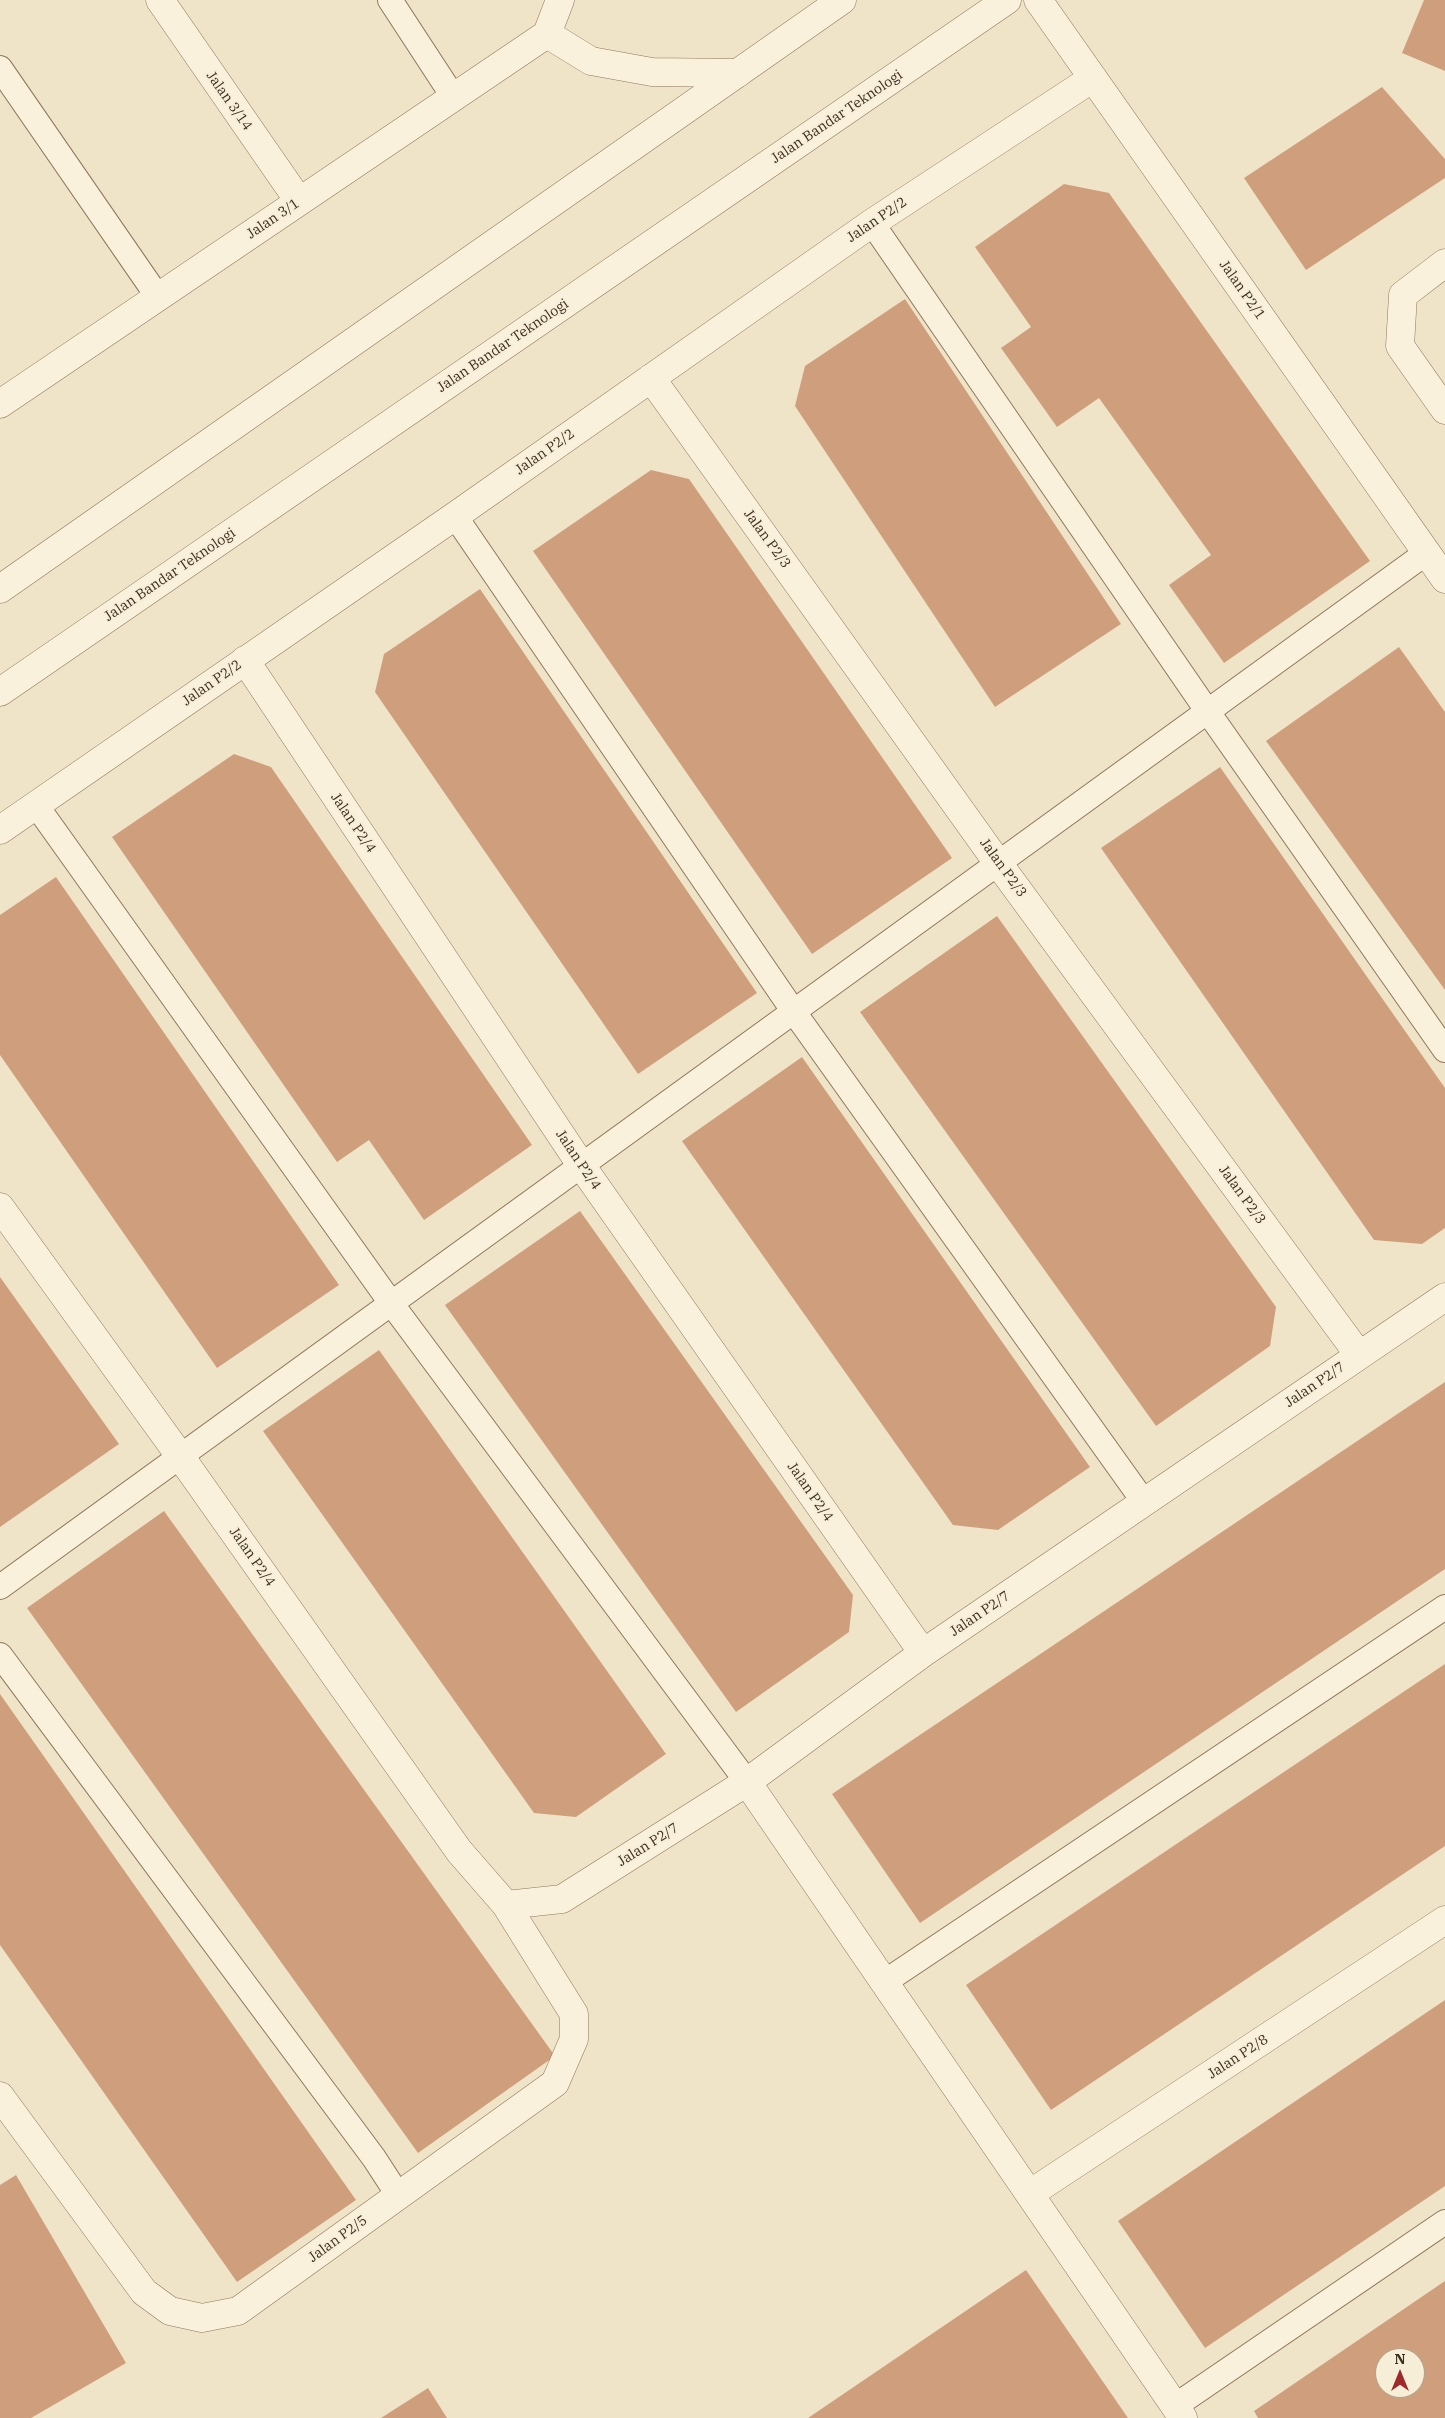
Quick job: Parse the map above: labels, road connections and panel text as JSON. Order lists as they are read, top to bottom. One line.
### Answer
{"streets":{"street":["Jalan 3/14","Jalan Bandar Teknologi","Jalan 3/1","Jalan P2/2","Jalan P2/1","Jalan P2/3","Jalan P2/4","Jalan P2/7","Jalan P2/8","Jalan P2/5"]},"crossings":[["Jalan 3/14","Jalan 3/1"],["Jalan P2/2","Jalan P2/1"],["Jalan P2/2","Jalan P2/3"],["Jalan P2/2","Jalan P2/4"],["Jalan P2/3","Jalan P2/7"],["Jalan P2/4","Jalan P2/7"],["Jalan P2/4","Jalan P2/5"],["Jalan P2/7","Jalan P2/5"]],"north":"top"}
